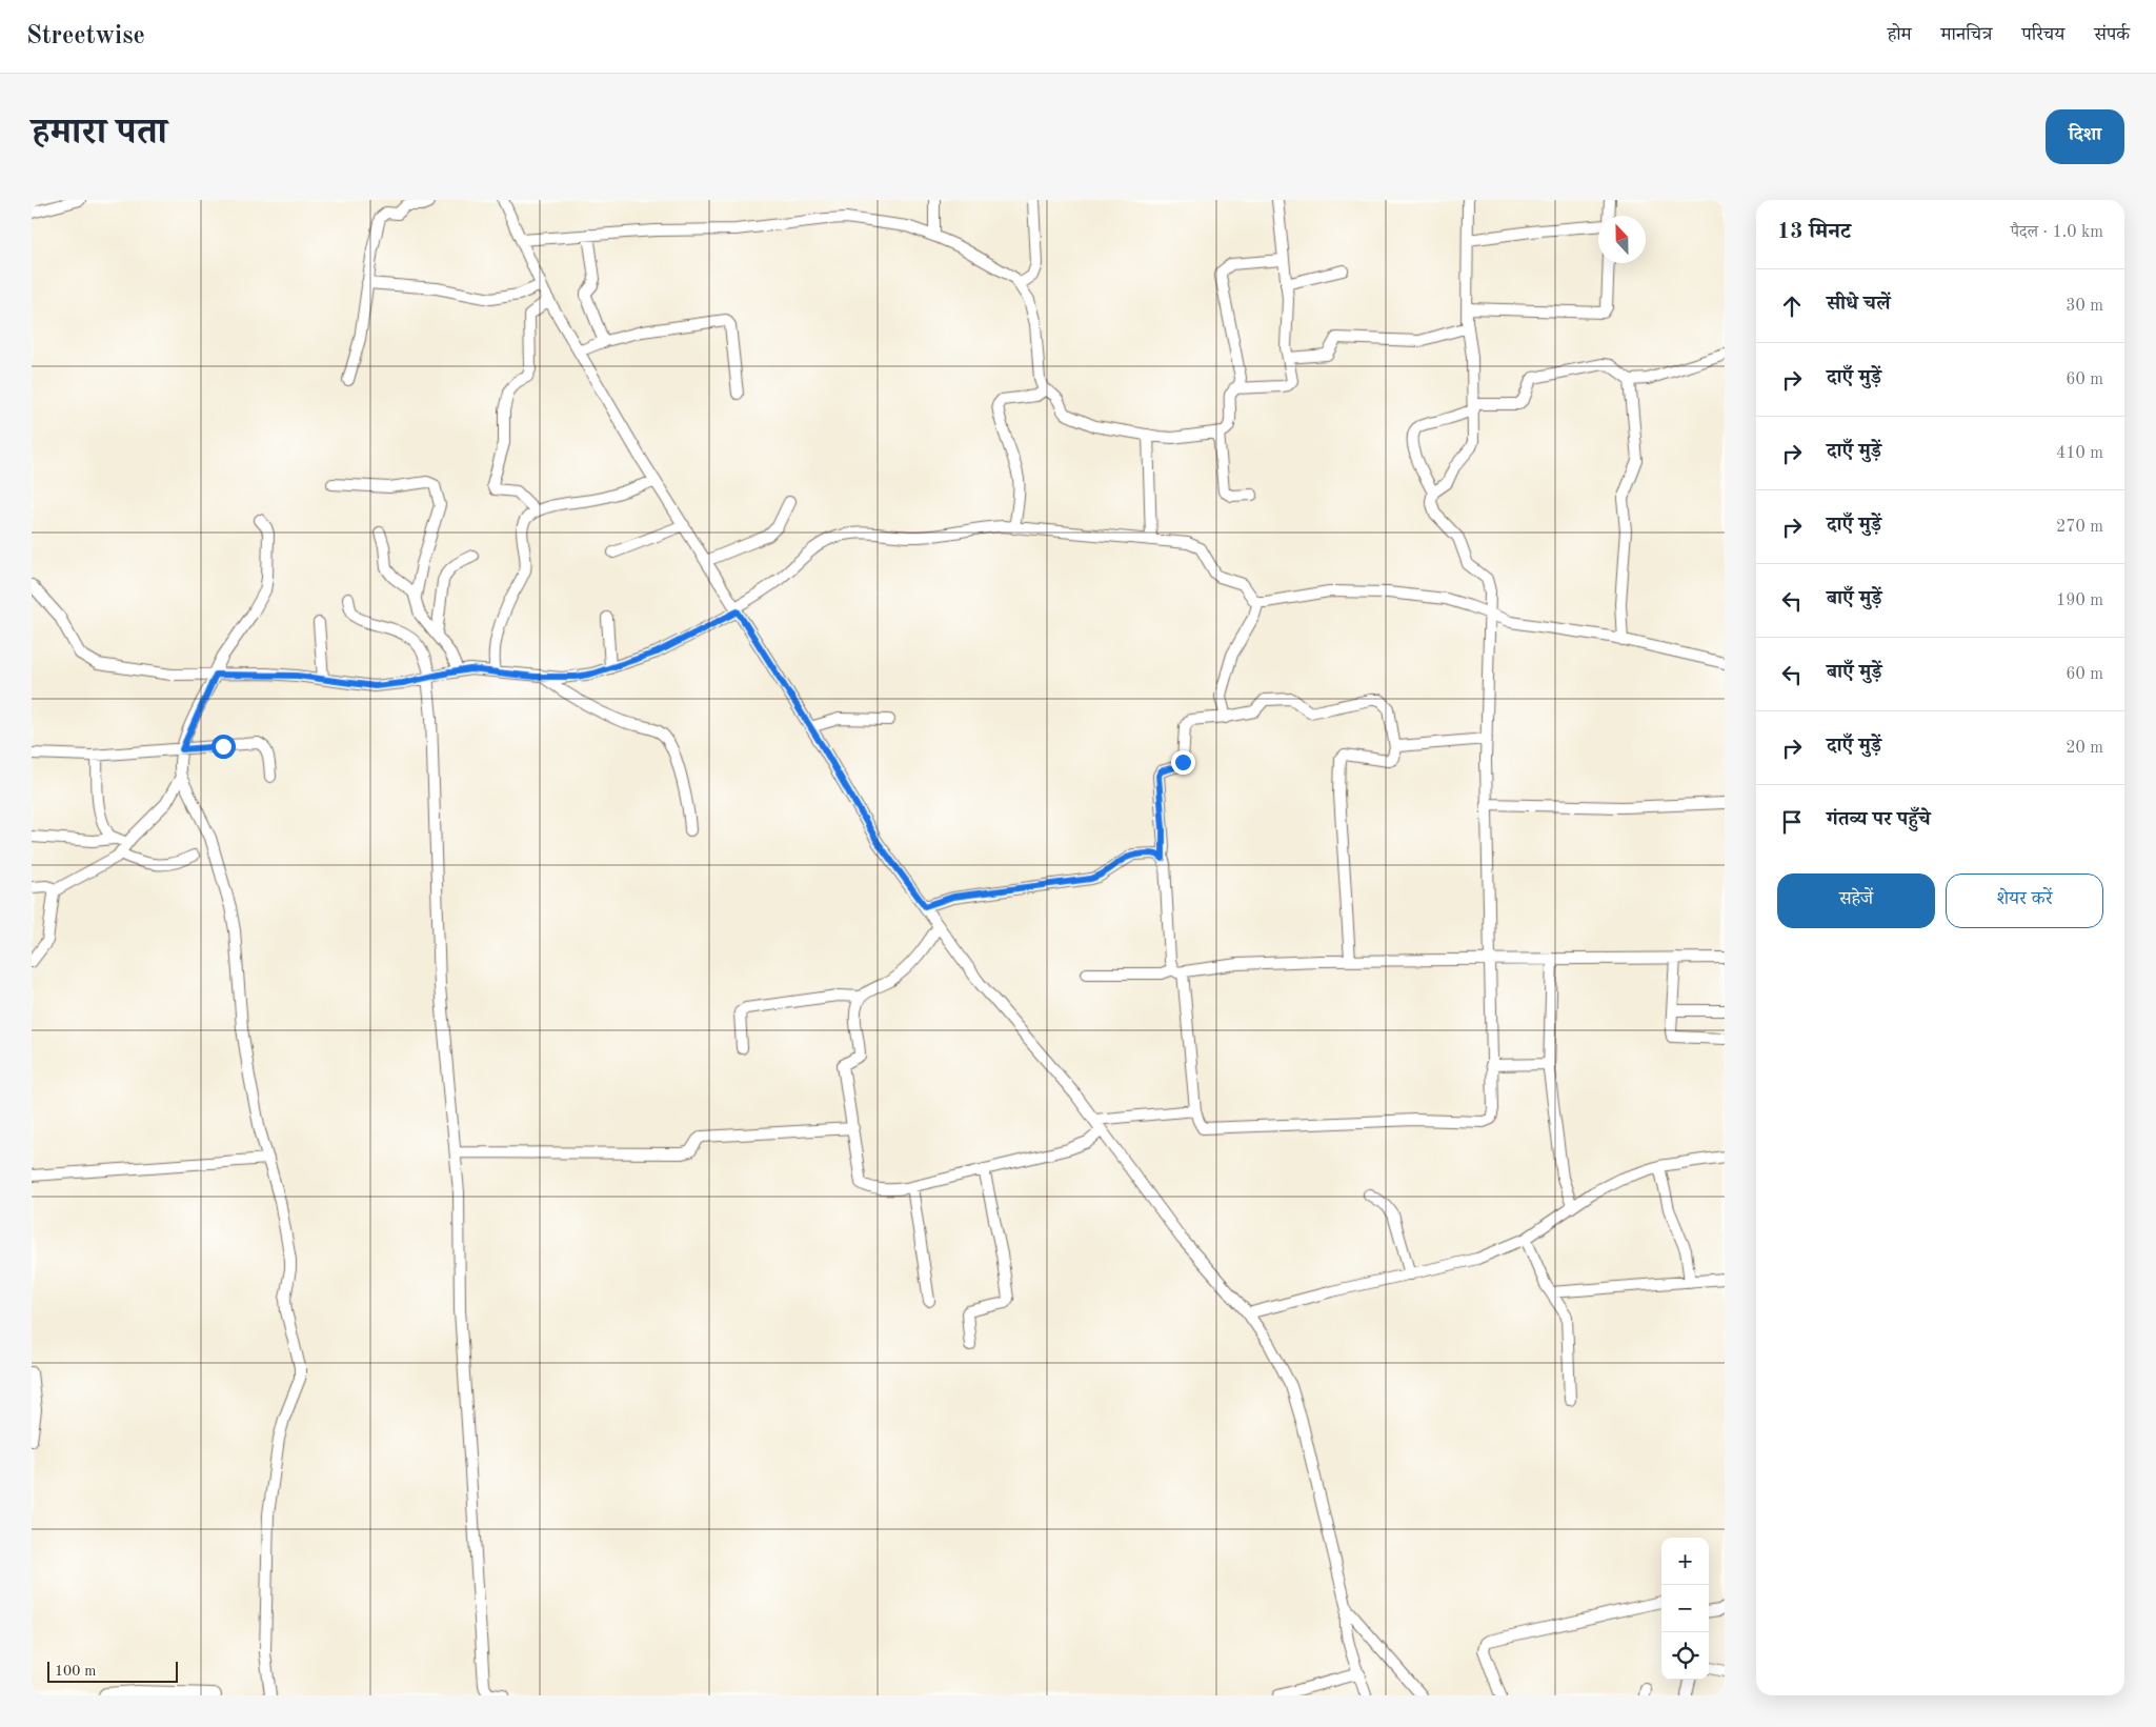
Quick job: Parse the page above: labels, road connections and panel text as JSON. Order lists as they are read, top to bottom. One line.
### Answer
{"scale_bar":"100 m","north":"top","page":{"header":"Streetwise","nav":["होम","मानचित्र","परिचय","संपर्क"],"title":"हमारा पता","buttons":["दिशा",["सहेजें","शेयर करें"]],"heading":["13 मिनट","पैदल · 1.0 km"],"list":[["सीधे चलें","30 m"],["दाएँ मुड़ें","60 m"],["दाएँ मुड़ें","410 m"],["दाएँ मुड़ें","270 m"],["बाएँ मुड़ें","190 m"],["बाएँ मुड़ें","60 m"],["दाएँ मुड़ें","20 m"],"गंतव्य पर पहुँचे"],"map_buttons":["+","−"],"scale":"100 m"}}
